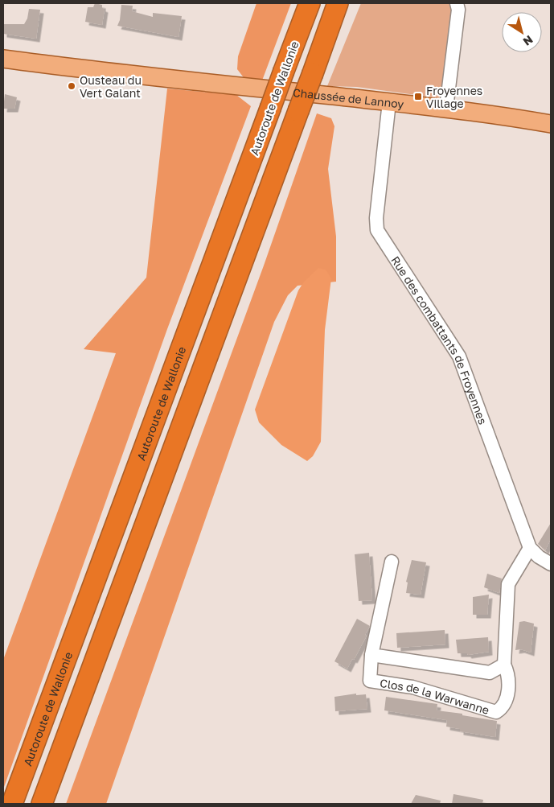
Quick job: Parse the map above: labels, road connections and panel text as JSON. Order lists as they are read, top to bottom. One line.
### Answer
{"streets":{"highway":["Autoroute de Wallonie"],"main road":["Chaussée de Lannoy"],"street":["Rue des combattants de Froyennes","Clos de la Warwanne"]},"crossings":[["Chaussée de Lannoy","Rue des combattants de Froyennes"],["Rue des combattants de Froyennes","Clos de la Warwanne"]],"places":{"other":["Ousteau du Vert Galant"],"transit":["Froyennes Village"]},"north":"bottom right"}
